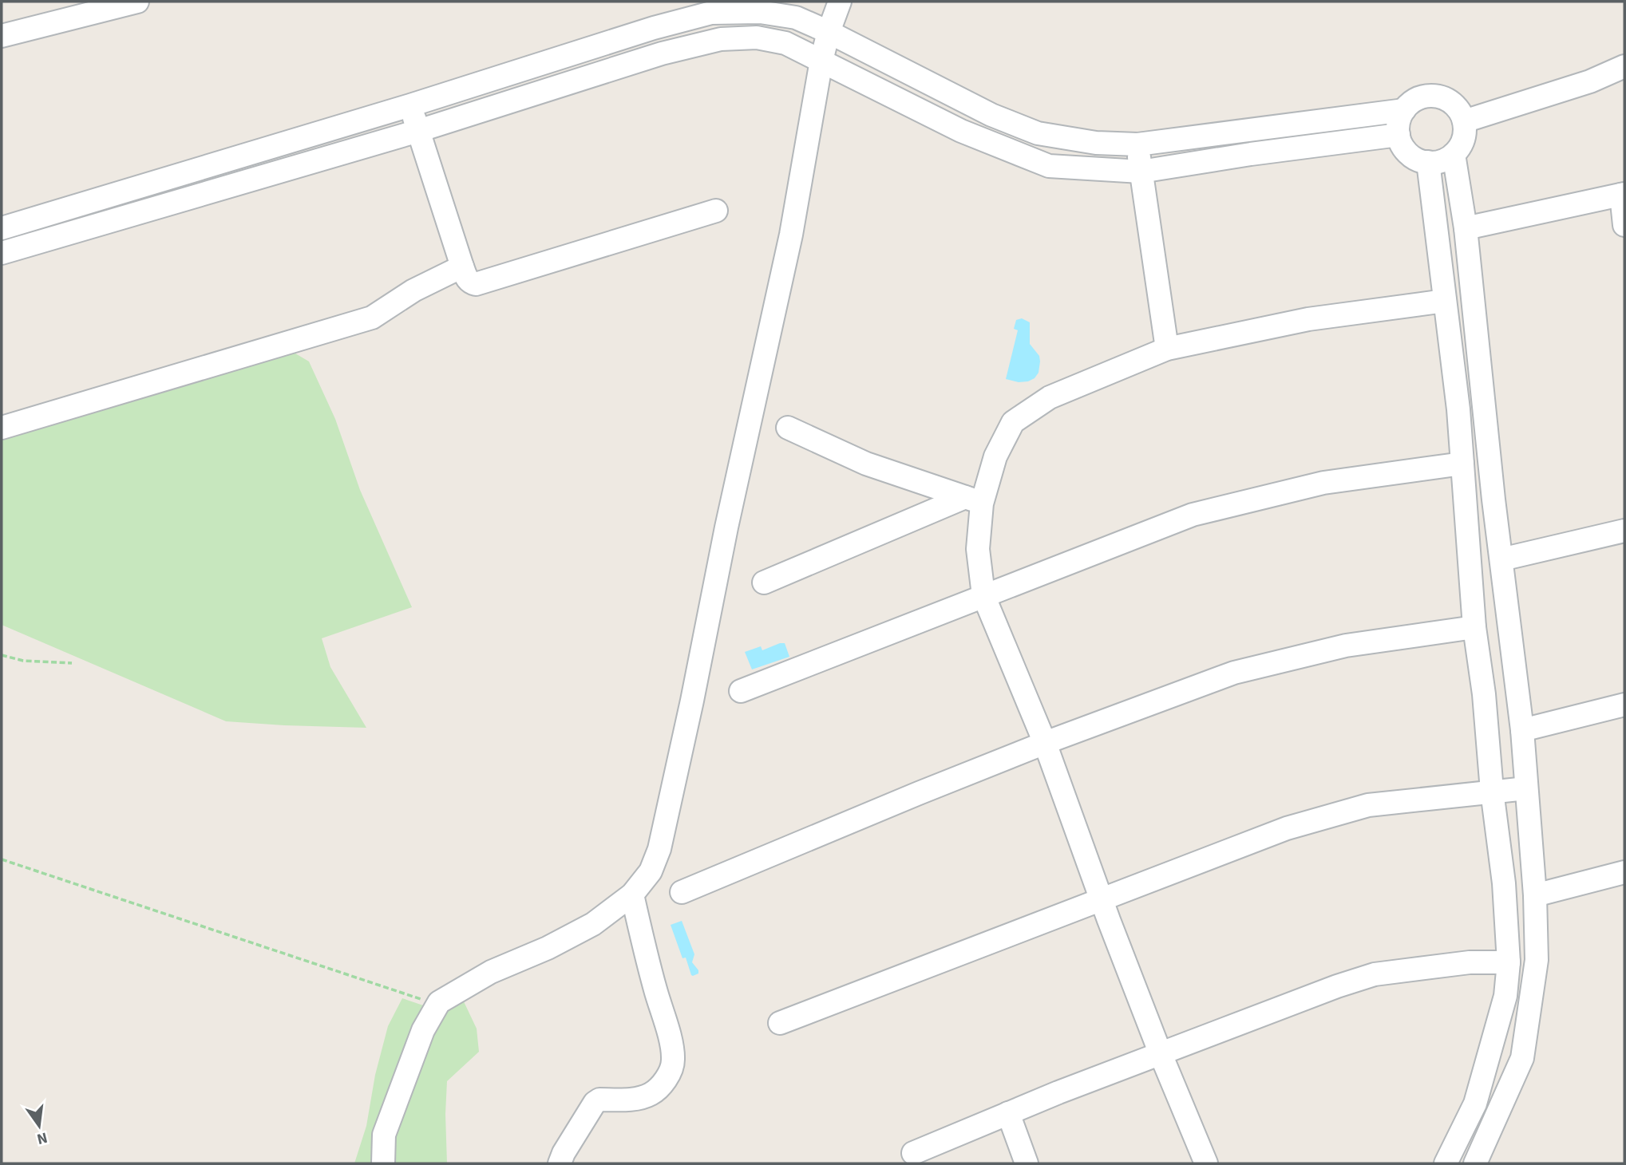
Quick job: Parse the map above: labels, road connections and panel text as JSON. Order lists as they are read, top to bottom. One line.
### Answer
{"north":"bottom"}
